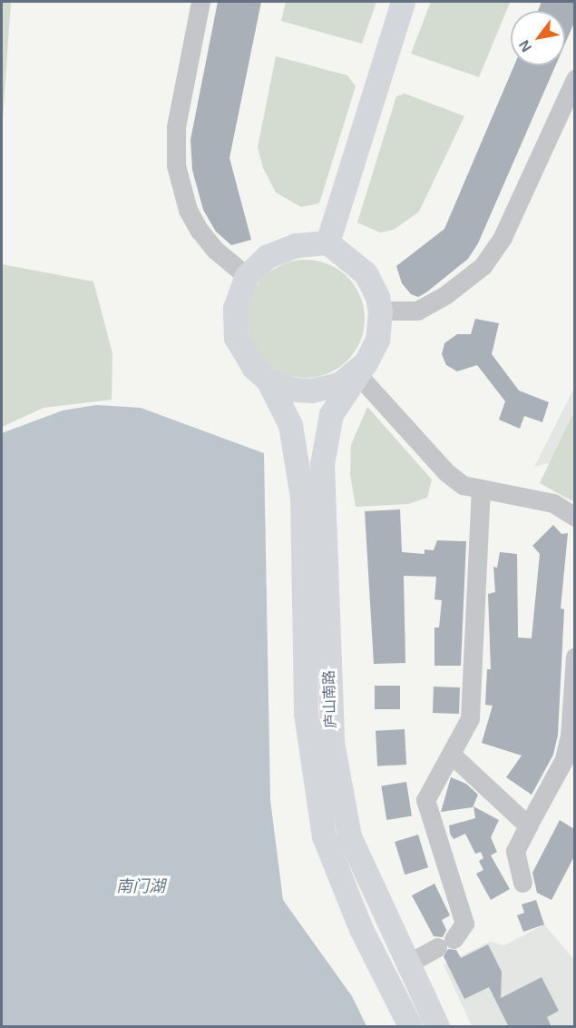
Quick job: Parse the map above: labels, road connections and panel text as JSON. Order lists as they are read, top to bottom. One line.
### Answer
{"streets":{"main road":["庐山南路"]},"water":["南门湖"],"north":"bottom left"}
